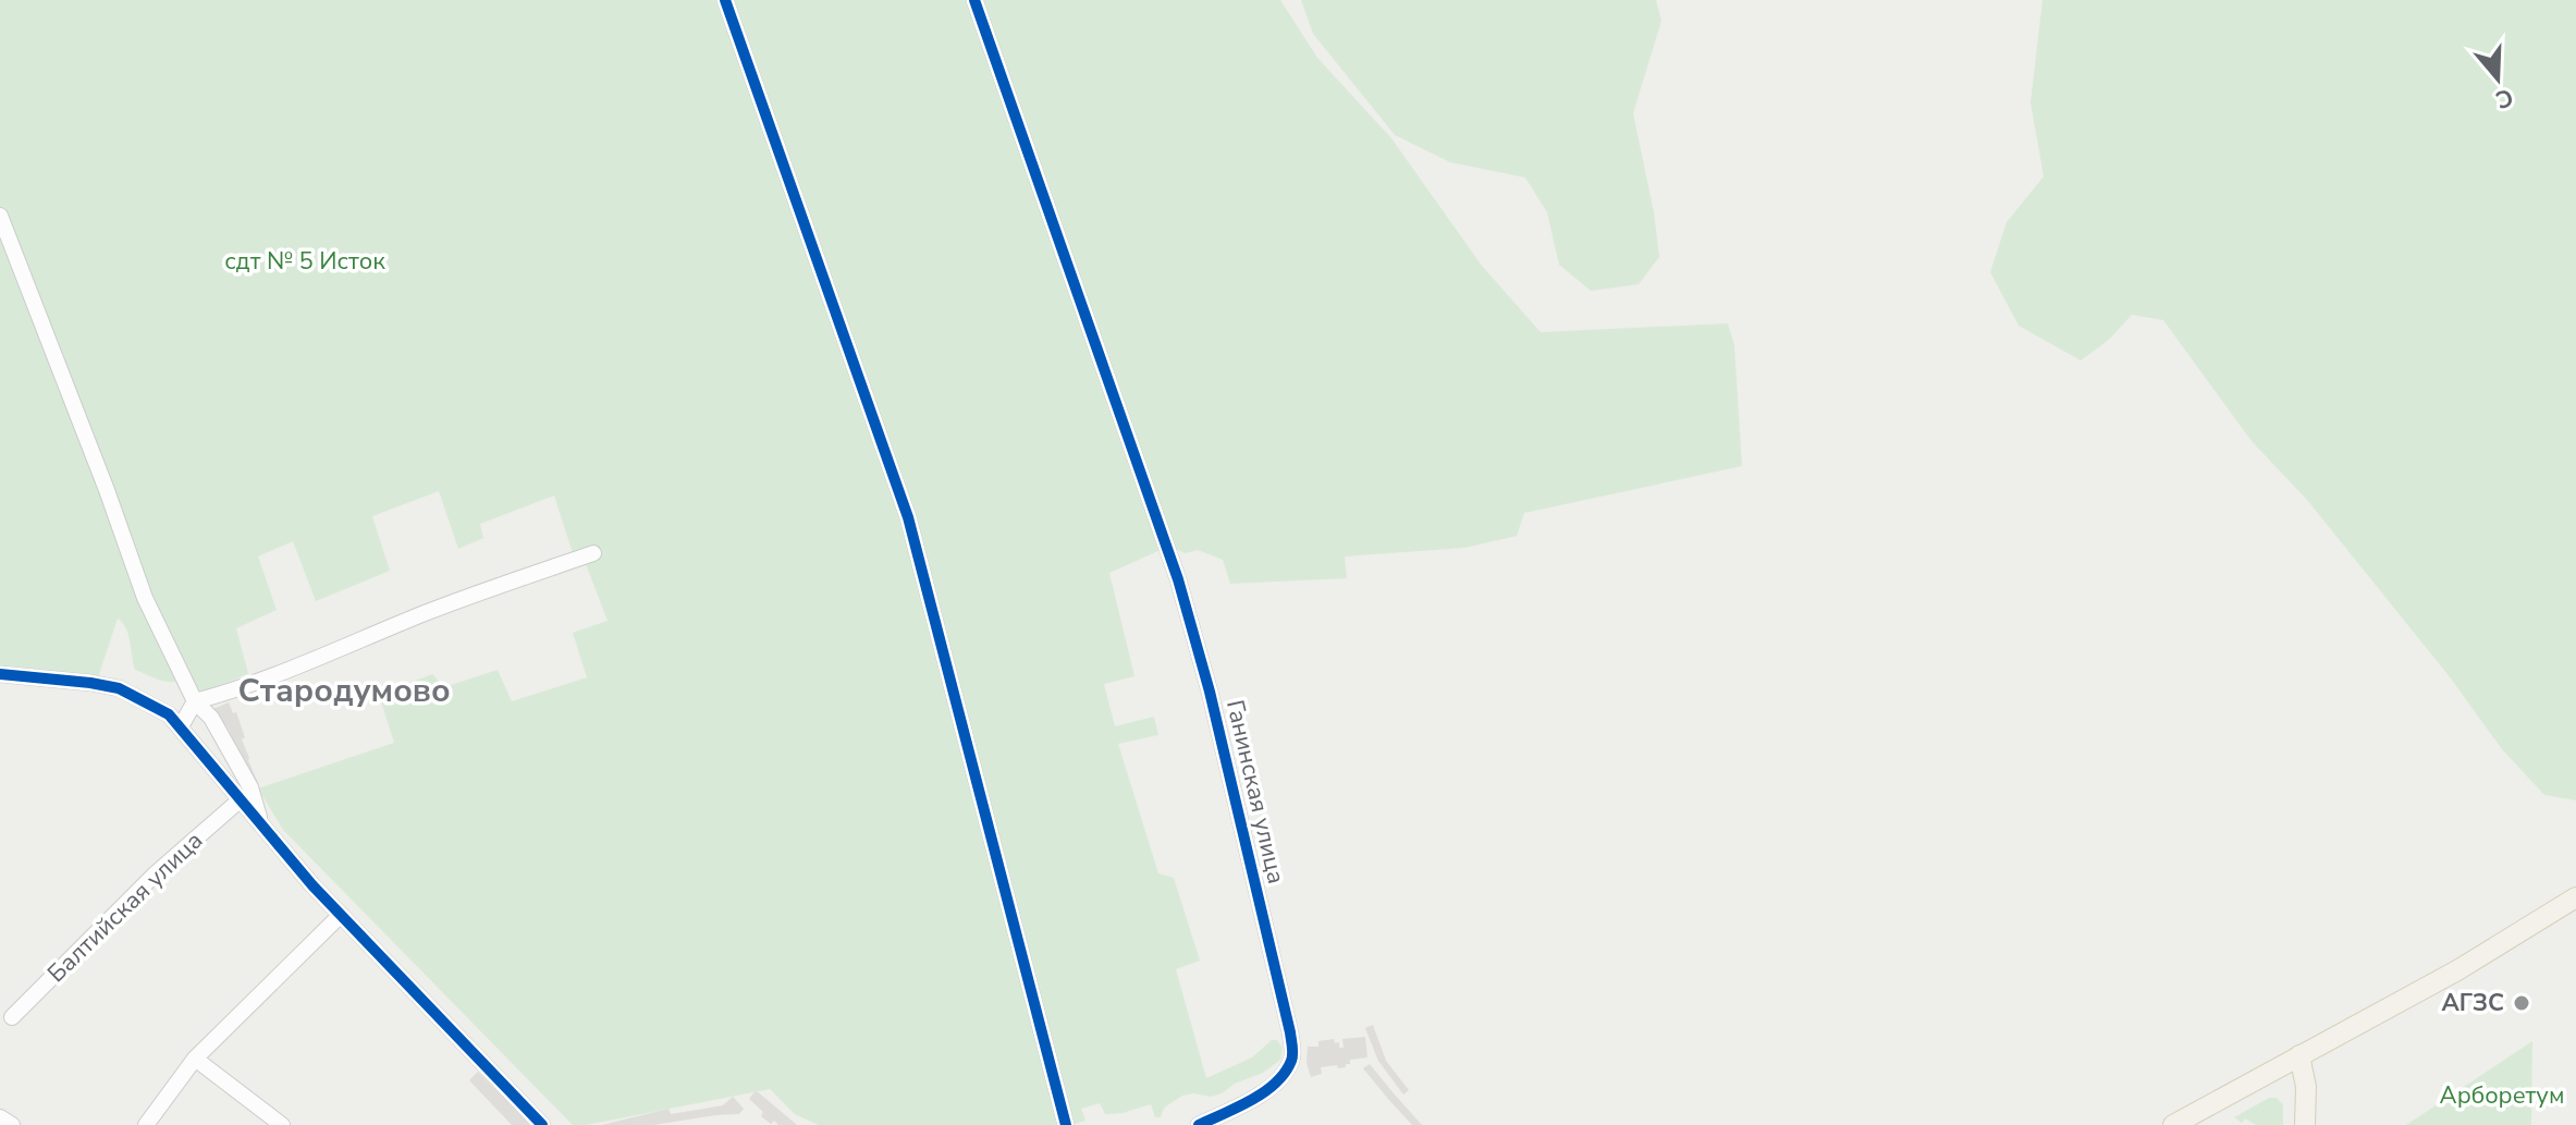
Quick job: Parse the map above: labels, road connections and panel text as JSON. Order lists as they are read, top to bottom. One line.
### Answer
{"streets":{"street":["Ганинская улица","Балтийская улица"]},"districts":["Стародумово"],"parks":["сдт № 5 Исток","Арборетум"],"places":["АГЗС"],"north":"bottom"}
